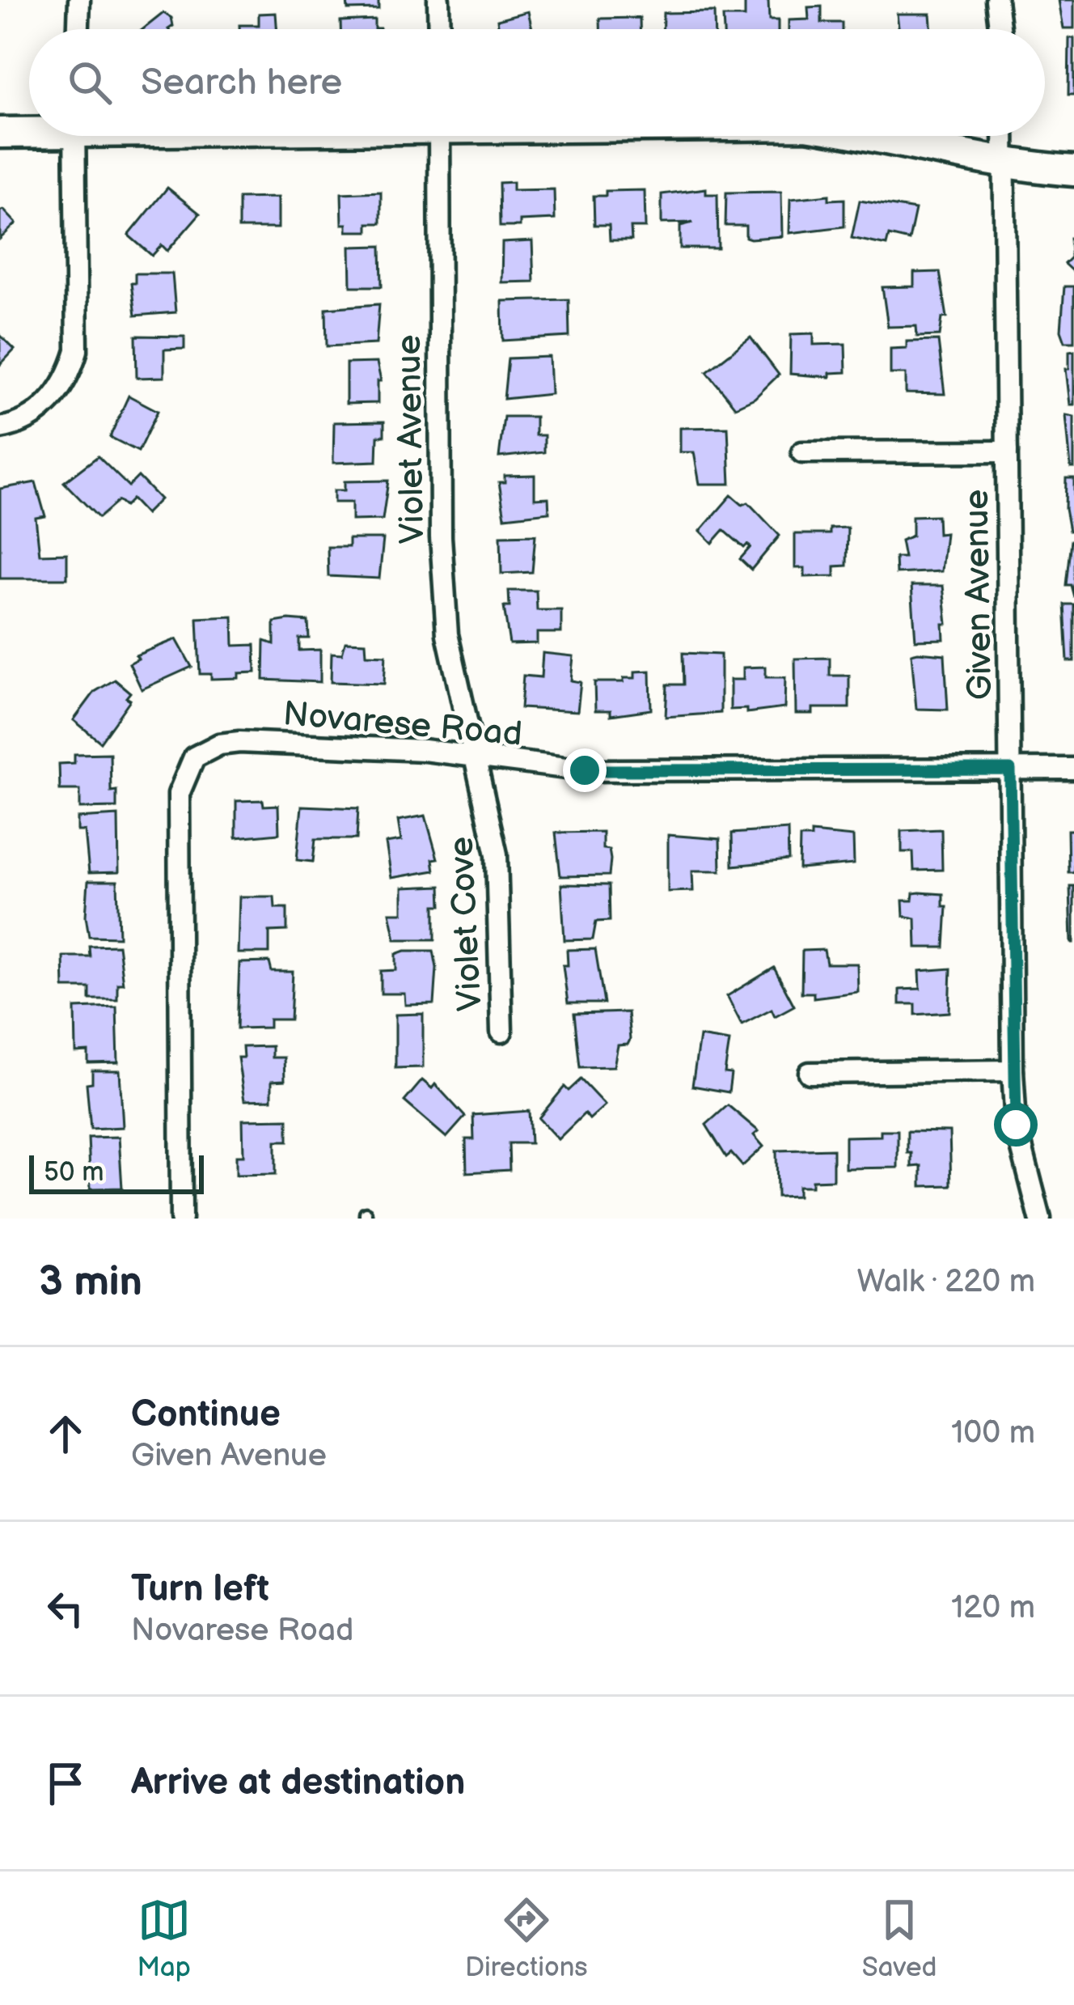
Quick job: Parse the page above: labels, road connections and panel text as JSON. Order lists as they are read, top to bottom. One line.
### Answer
{"streets":{"street":["Violet Avenue","Given Avenue","Novarese Road","Violet Cove"]},"crossings":[["Violet Avenue","Novarese Road"],["Violet Avenue","Violet Cove"],["Given Avenue","Novarese Road"],["Novarese Road","Violet Cove"]],"scale_bar":"50 m","page":{"search":"Search here","scale":"50 m","heading":["3 min","Walk · 220 m"],"list":[["Continue","Given Avenue","100 m"],["Turn left","Novarese Road","120 m"],"Arrive at destination"],"nav":["Map","Directions","Saved"]}}
